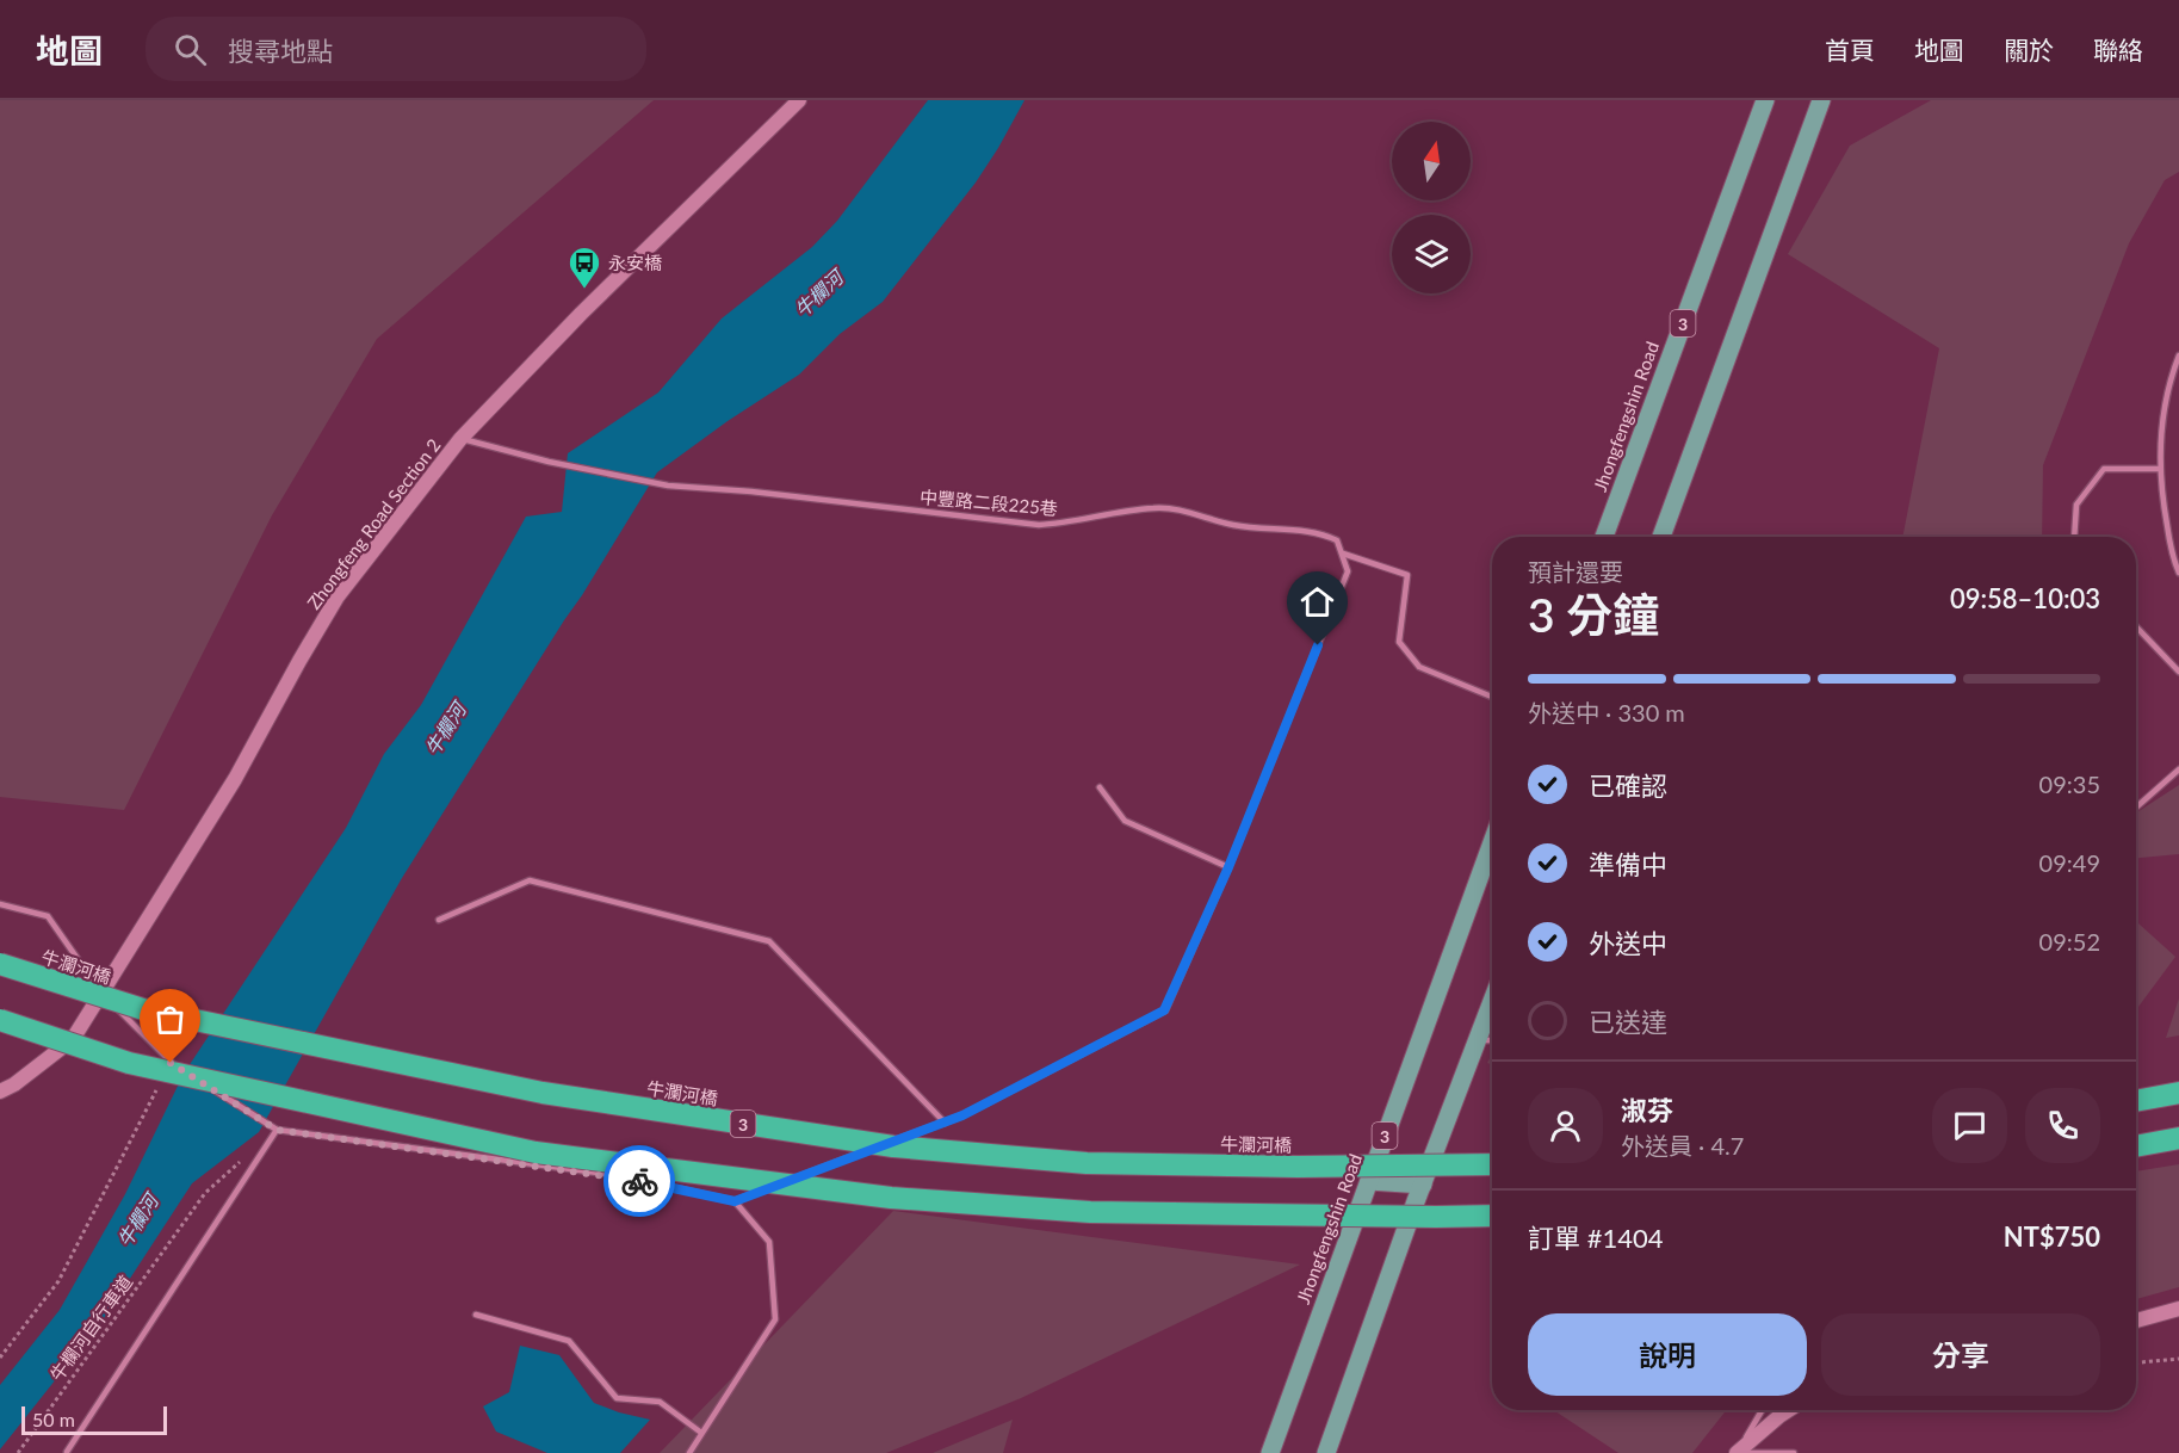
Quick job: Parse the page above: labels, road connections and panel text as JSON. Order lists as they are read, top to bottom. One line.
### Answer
{"streets":{"highway":["3","牛瀾河橋"],"main road":["Jhongfengshin Road"],"street":["Zhongfeng Road Section 2"],"lane":["中豐路二段225巷"],"path":["牛欄河自行車道"]},"crossings":[["中豐路二段225巷","Zhongfeng Road Section 2"]],"water":["牛欄河"],"places":{"bus stop":["永安橋"]},"scale_bar":"50 m","north":"top","page":{"header":"地圖","search":"搜尋地點","nav":["首頁","地圖","關於","聯絡"],"heading":["3 分鐘","預計還要","09:58–10:03"],"panel":["淑芬","外送員 · 4.7","訂單 #1404","NT$750"],"bar":"外送中 · 330 m","list":[["已確認","09:35"],["準備中","09:49"],["外送中","09:52"],"已送達"],"buttons":["說明","分享"],"scale":"50 m"}}
